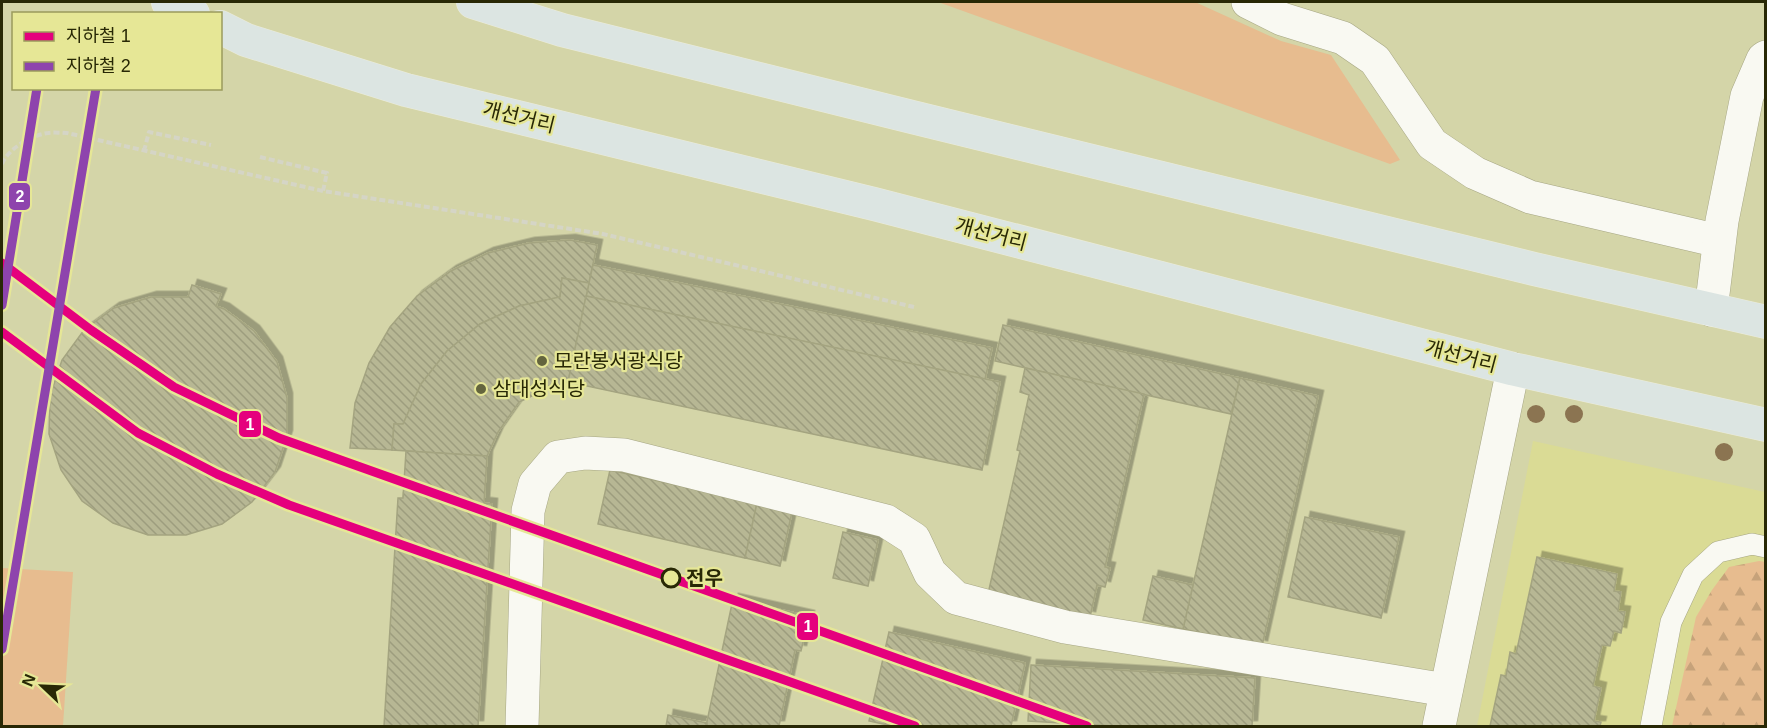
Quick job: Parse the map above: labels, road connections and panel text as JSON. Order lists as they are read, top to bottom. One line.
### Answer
{"streets":{"main road":["개선거리"]},"places":["모란봉서광식당","삼대성식당","전우"],"lines":["metro line 2","metro line 1"],"legend":["지하철 1","지하철 2"],"north":"top left"}
